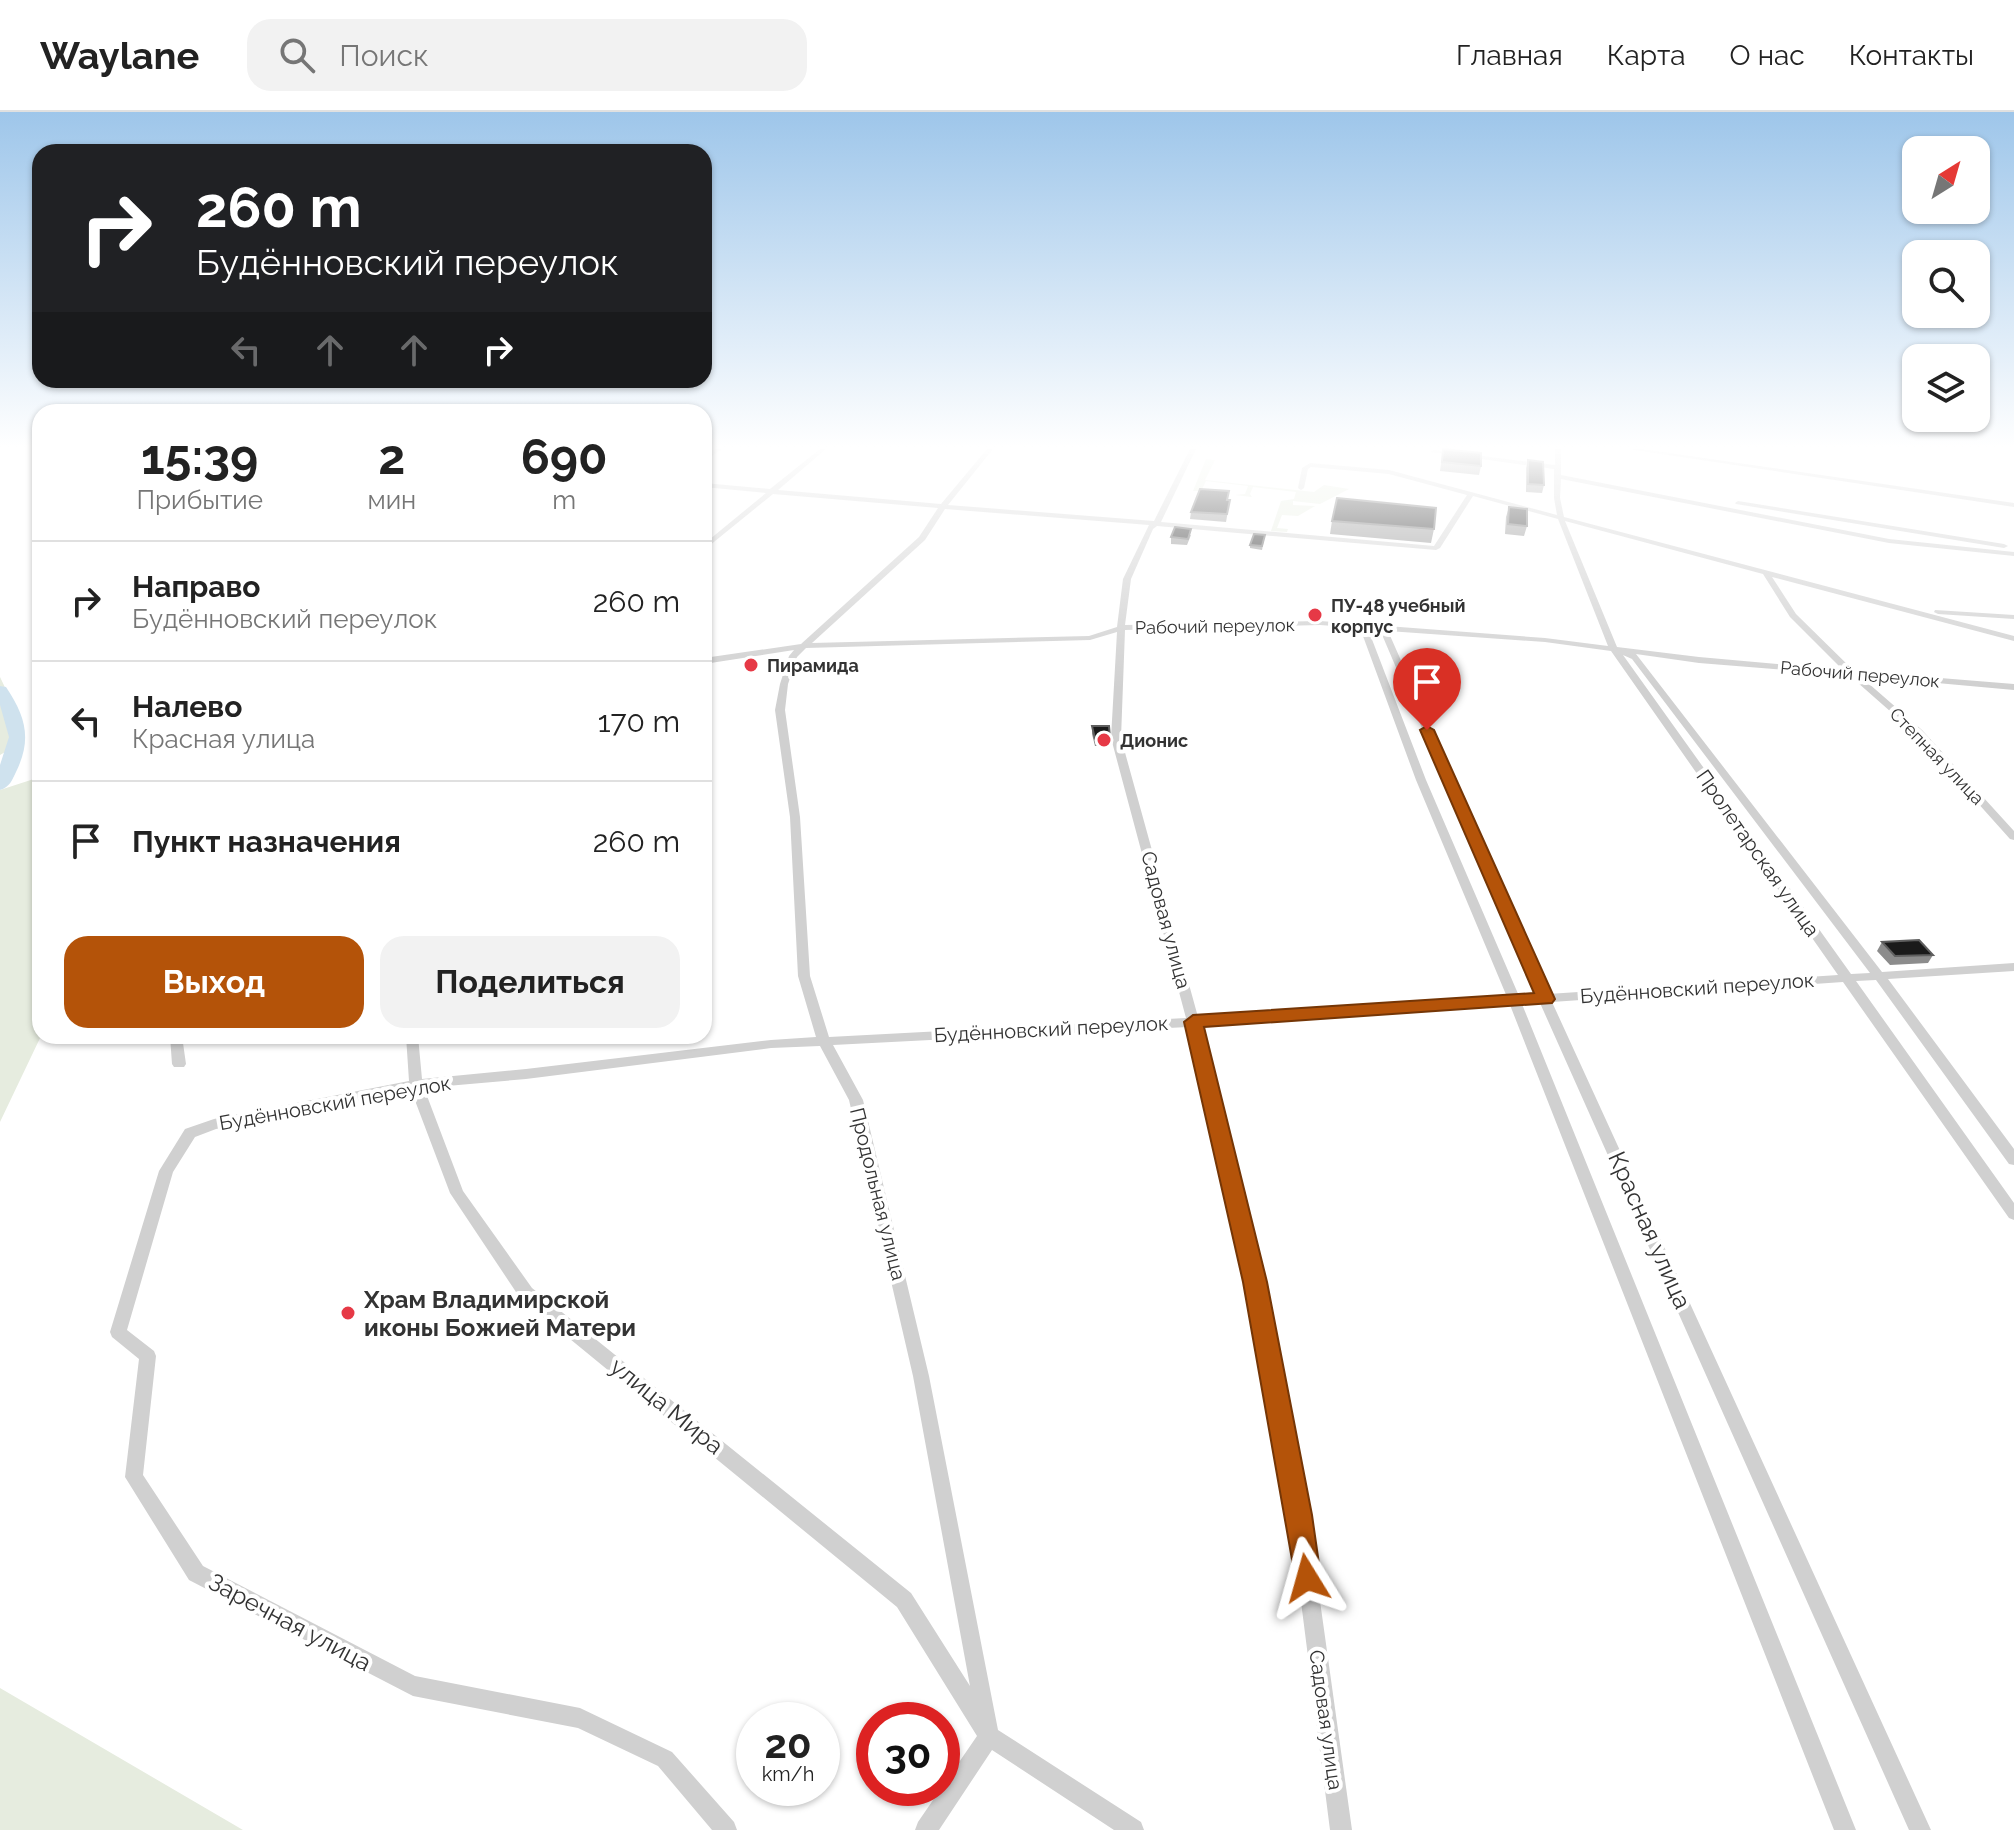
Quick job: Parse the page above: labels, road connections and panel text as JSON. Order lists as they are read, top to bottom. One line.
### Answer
{"streets":{"street":["Рабочий переулок","Степная улица","Пролетарская улица","Садовая улица","Будённовский переулок","Продольная улица","Красная улица","улица Мира","Заречная улица"]},"crossings":[["Рабочий переулок","Степная улица"],["Рабочий переулок","Пролетарская улица"],["Рабочий переулок","Садовая улица"],["Рабочий переулок","Продольная улица"],["Рабочий переулок","Красная улица"],["Пролетарская улица","Будённовский переулок"],["Садовая улица","Будённовский переулок"],["Будённовский переулок","Продольная улица"],["Будённовский переулок","Красная улица"],["Будённовский переулок","улица Мира"],["Будённовский переулок","Заречная улица"],["Продольная улица","улица Мира"]],"places":["ПУ-48 учебный корпус","Пирамида","Дионис","Храм Владимирской иконы Божией Матери"],"north":"top right","page":{"header":"Waylane","search":"Поиск","nav":["Главная","Карта","О нас","Контакты"],"turn":["260 m","Будённовский переулок"],"eta":["15:39","Прибытие","2","мин","690","m"],"list":[{"name":"Направо","note":"Будённовский переулок","value":"260 m"},{"name":"Налево","note":"Красная улица","value":"170 m"},{"name":"Пункт назначения","value":"260 m"}],"buttons":["Выход","Поделиться"],"speed":"20 km/h","limit":"30"}}
